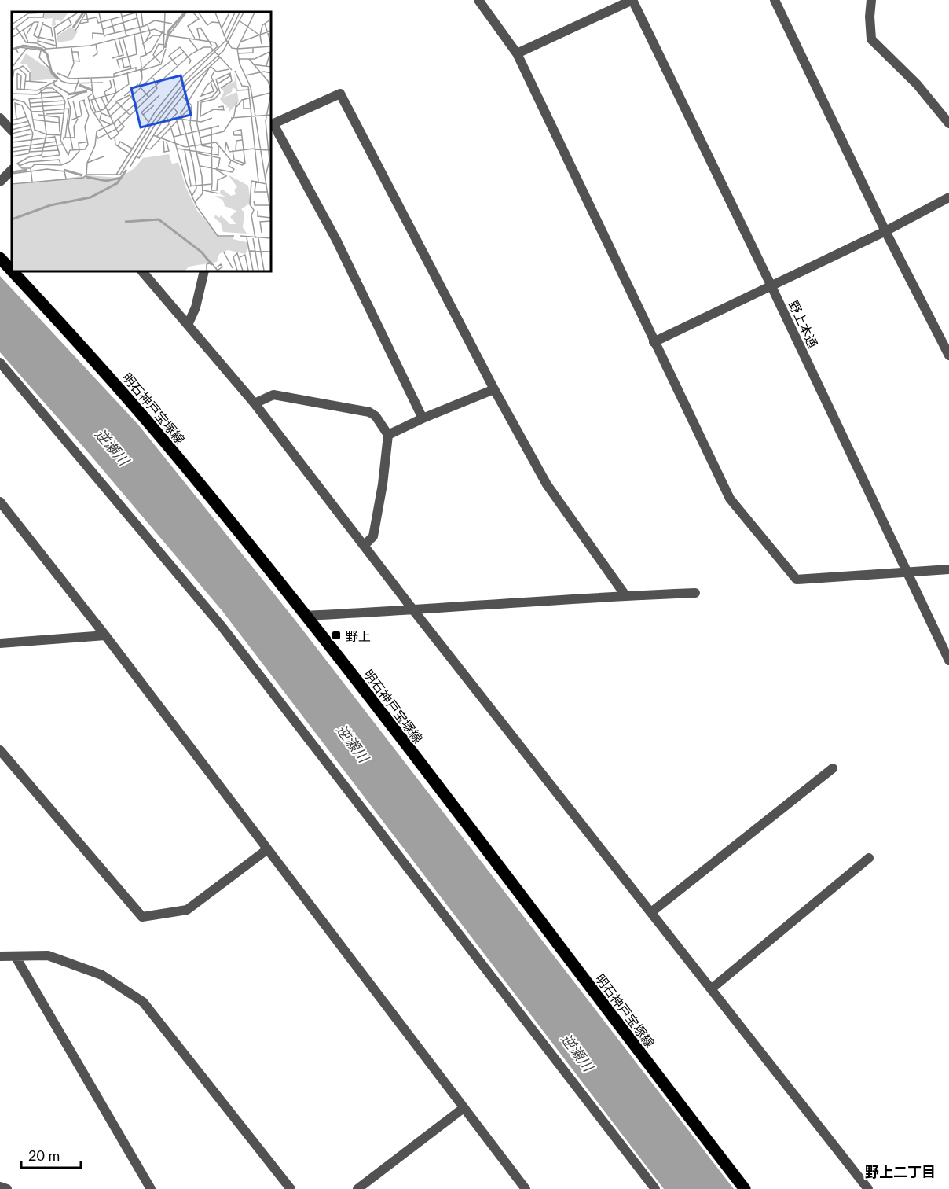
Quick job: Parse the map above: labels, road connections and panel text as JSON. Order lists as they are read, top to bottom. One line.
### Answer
{"streets":{"main road":["明石神戸宝塚線"],"street":["野上本通"]},"districts":["野上二丁目"],"water":["逆瀬川"],"places":{"transit":["野上"]},"scale_bar":"20 m"}
